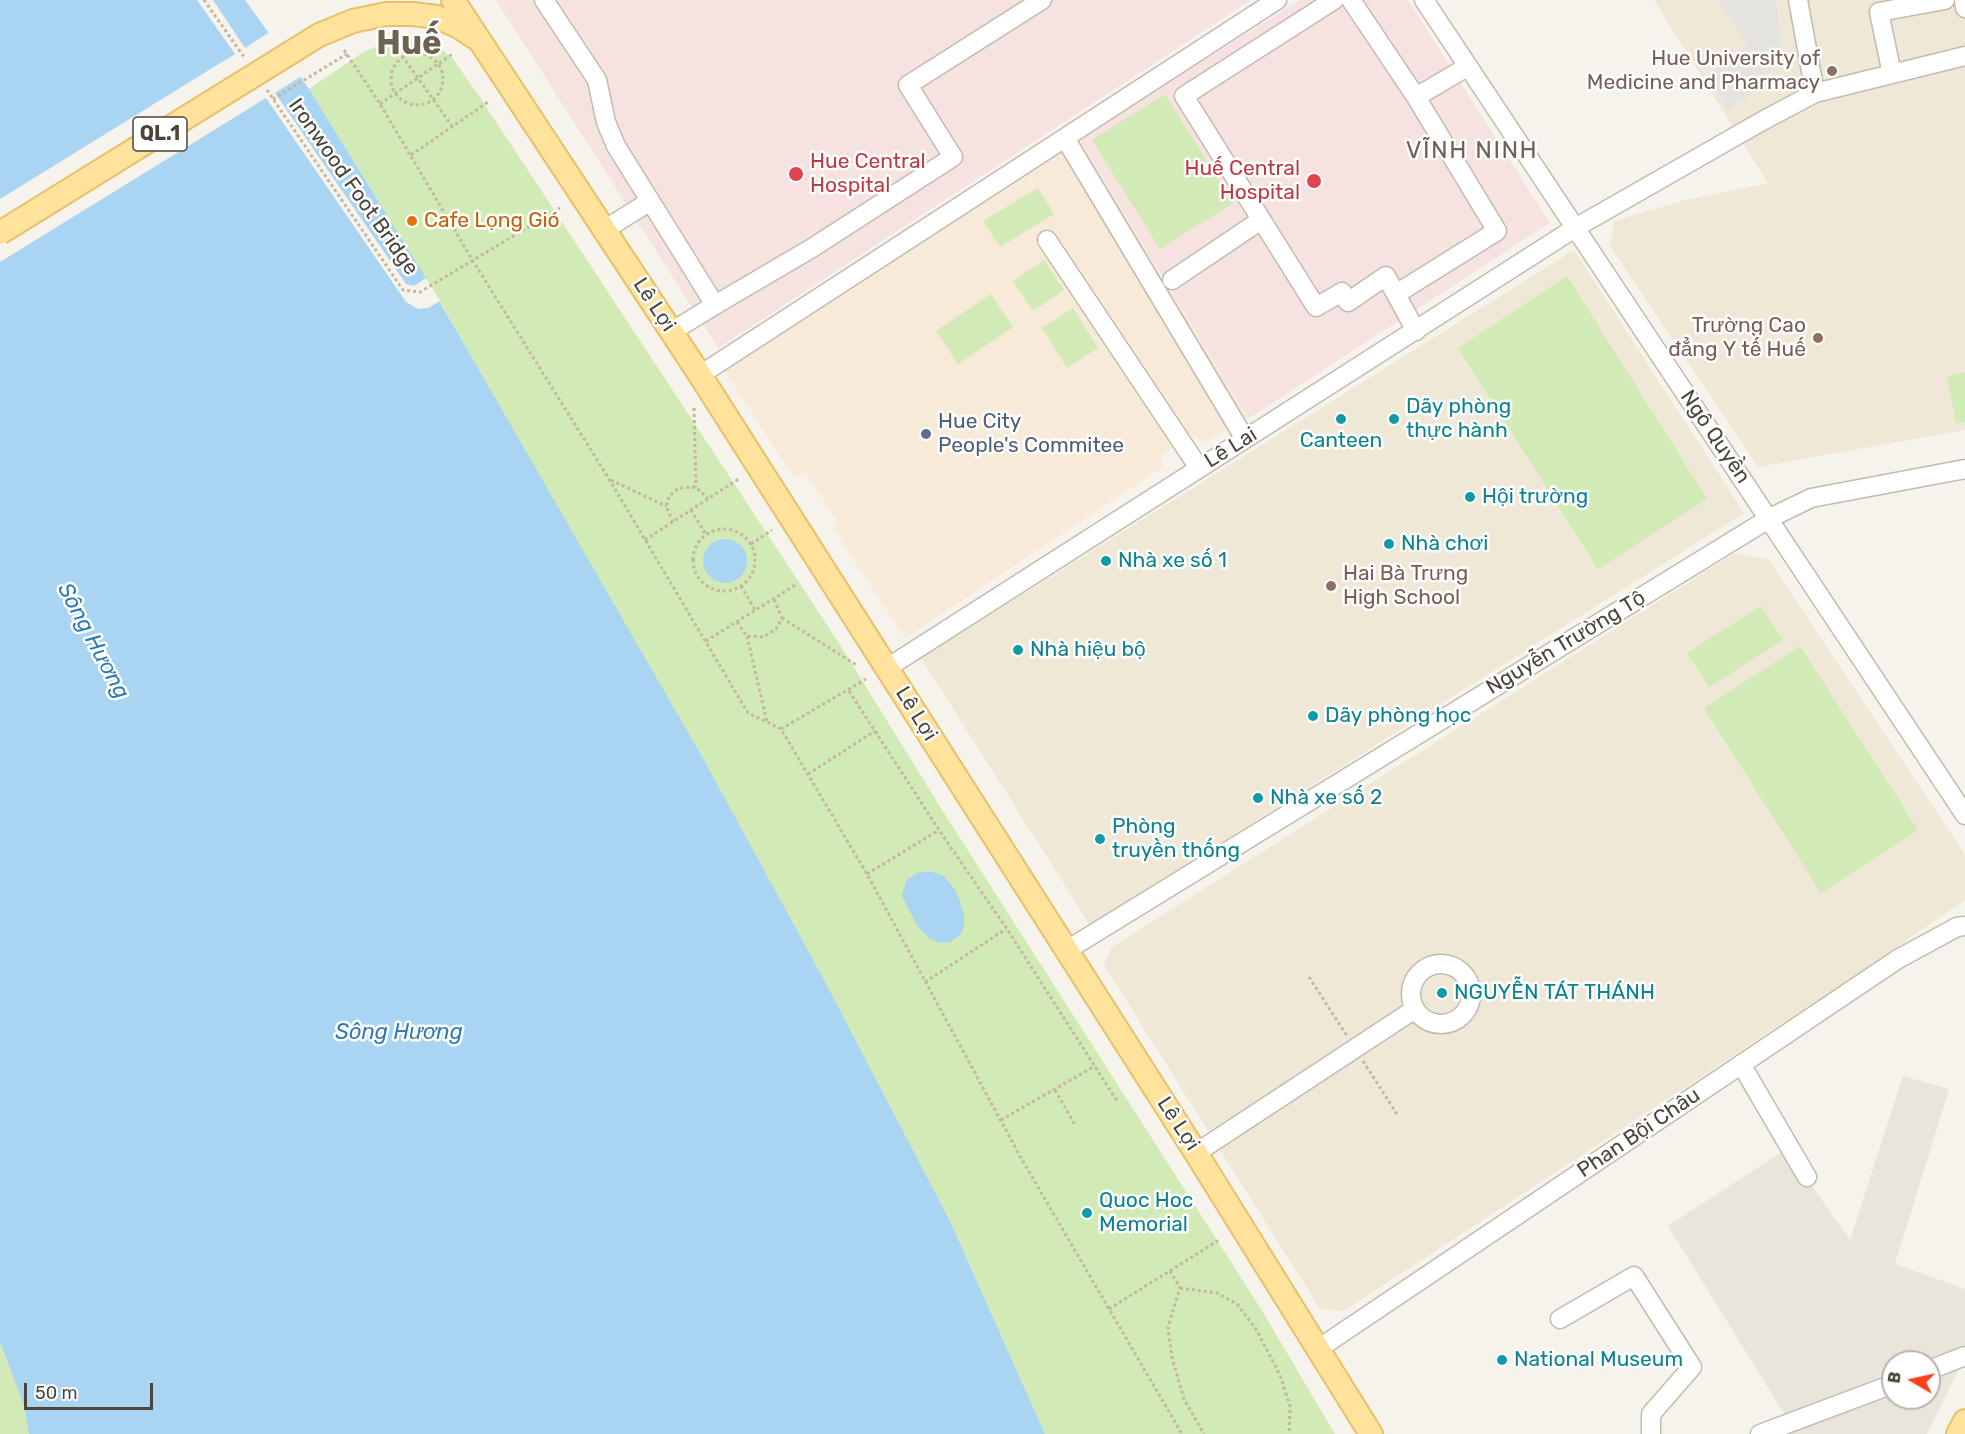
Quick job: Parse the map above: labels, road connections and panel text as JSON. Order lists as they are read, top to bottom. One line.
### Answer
{"streets":{"main road":["QL.1","Lê Lợi"],"street":["Ngô Quyền","Lê Lai","Nguyễn Trường Tộ","Phan Bội Châu"],"path":["Ironwood Foot Bridge"]},"crossings":[["Lê Lợi","Lê Lai"],["Lê Lợi","Nguyễn Trường Tộ"],["Lê Lợi","Phan Bội Châu"],["Ngô Quyền","Lê Lai"],["Ngô Quyền","Nguyễn Trường Tộ"]],"districts":["Huế","VĨNH NINH"],"water":["Sông Hương"],"places":["Hue University of Medicine and Pharmacy","Hue Central Hospital","Huế Central Hospital","Cafe Lọng Gió","Trường Cao đẳng Y tế Huế","Canteen","Dãy phòng thực hành","Hue City People's Commitee","Hội trường","Nhà chơi","Nhà xe số 1","Hai Bà Trưng High School","Nhà hiệu bộ","Dãy phòng học","Nhà xe số 2","Phòng truyền thống","NGUYỄN TÁT THÁNH","Quoc Hoc Memorial","National Museum"],"scale_bar":"50 m","north":"left"}
